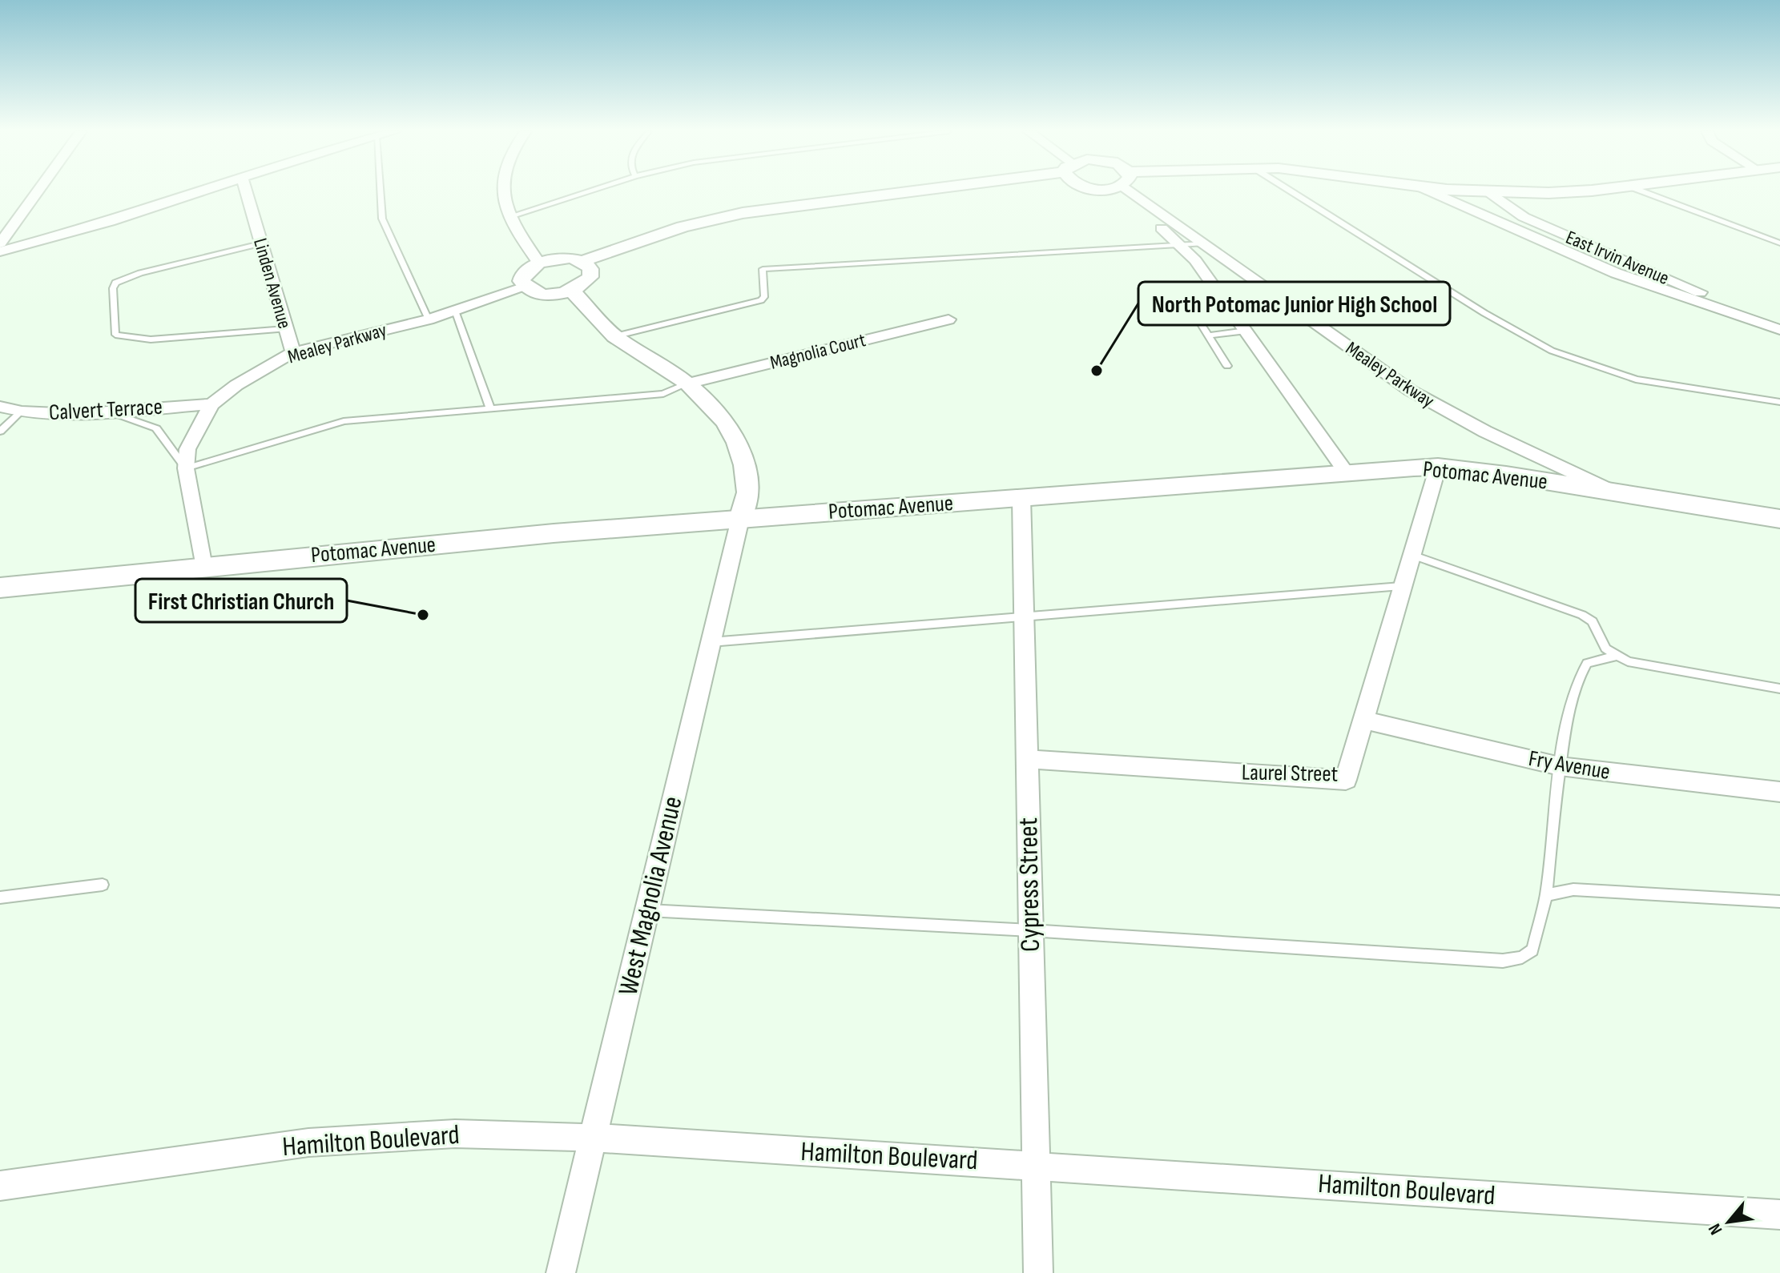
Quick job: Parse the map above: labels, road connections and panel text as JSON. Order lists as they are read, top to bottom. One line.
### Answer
{"streets":{"main road":["Potomac Avenue"],"street":["East Irvin Avenue","Linden Avenue","Mealey Parkway","Magnolia Court","Calvert Terrace","Fry Avenue","Laurel Street","Cypress Street","West Magnolia Avenue","Hamilton Boulevard"]},"crossings":[["Linden Avenue","Mealey Parkway"],["Mealey Parkway","Calvert Terrace"],["Mealey Parkway","Potomac Avenue"],["Potomac Avenue","Laurel Street"],["Potomac Avenue","Cypress Street"],["Potomac Avenue","West Magnolia Avenue"],["Fry Avenue","Laurel Street"],["Laurel Street","Cypress Street"],["Cypress Street","Hamilton Boulevard"],["West Magnolia Avenue","Hamilton Boulevard"]],"places":["North Potomac Junior High School","First Christian Church"],"north":"bottom left"}
